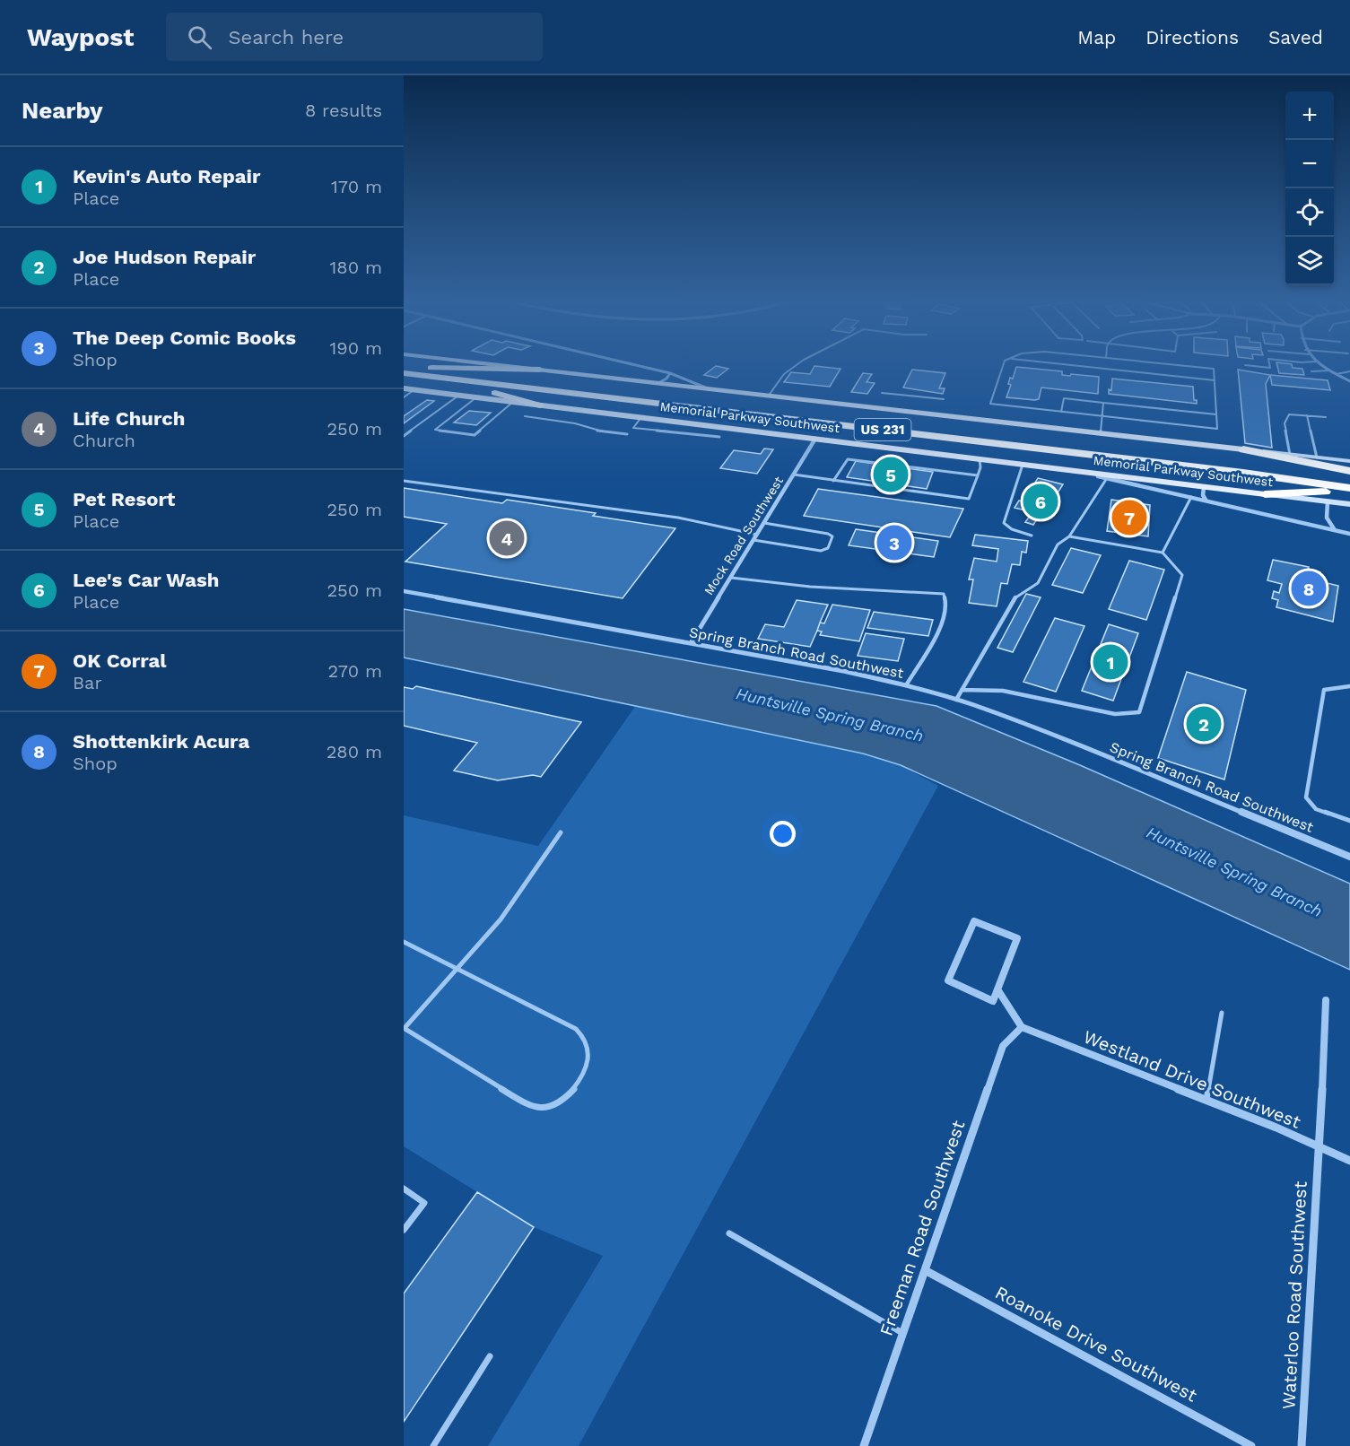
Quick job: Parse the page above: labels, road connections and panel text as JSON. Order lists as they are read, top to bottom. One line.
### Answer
{"streets":{"highway":["Memorial Parkway Southwest","US 231"],"street":["Mock Road Southwest","Spring Branch Road Southwest","Westland Drive Southwest","Freeman Road Southwest","Waterloo Road Southwest","Roanoke Drive Southwest"]},"crossings":[["Memorial Parkway Southwest","Mock Road Southwest"],["Mock Road Southwest","Spring Branch Road Southwest"],["Westland Drive Southwest","Freeman Road Southwest"],["Westland Drive Southwest","Waterloo Road Southwest"],["Freeman Road Southwest","Roanoke Drive Southwest"]],"water":["Huntsville Spring Branch"],"page":{"header":"Waypost","search":"Search here","nav":["Map","Directions","Saved"],"heading":["Nearby","8 results"],"map_buttons":["+","−"],"list":[{"mark":"1","name":"Kevin's Auto Repair","note":"Place","value":"170 m"},{"mark":"2","name":"Joe Hudson Repair","note":"Place","value":"180 m"},{"mark":"3","name":"The Deep Comic Books","note":"Shop","value":"190 m"},{"mark":"4","name":"Life Church","note":"Church","value":"250 m"},{"mark":"5","name":"Pet Resort","note":"Place","value":"250 m"},{"mark":"6","name":"Lee's Car Wash","note":"Place","value":"250 m"},{"mark":"7","name":"OK Corral","note":"Bar","value":"270 m"},{"mark":"8","name":"Shottenkirk Acura","note":"Shop","value":"280 m"}],"pins":["5","6","7","4","3","8","1","2"]}}
